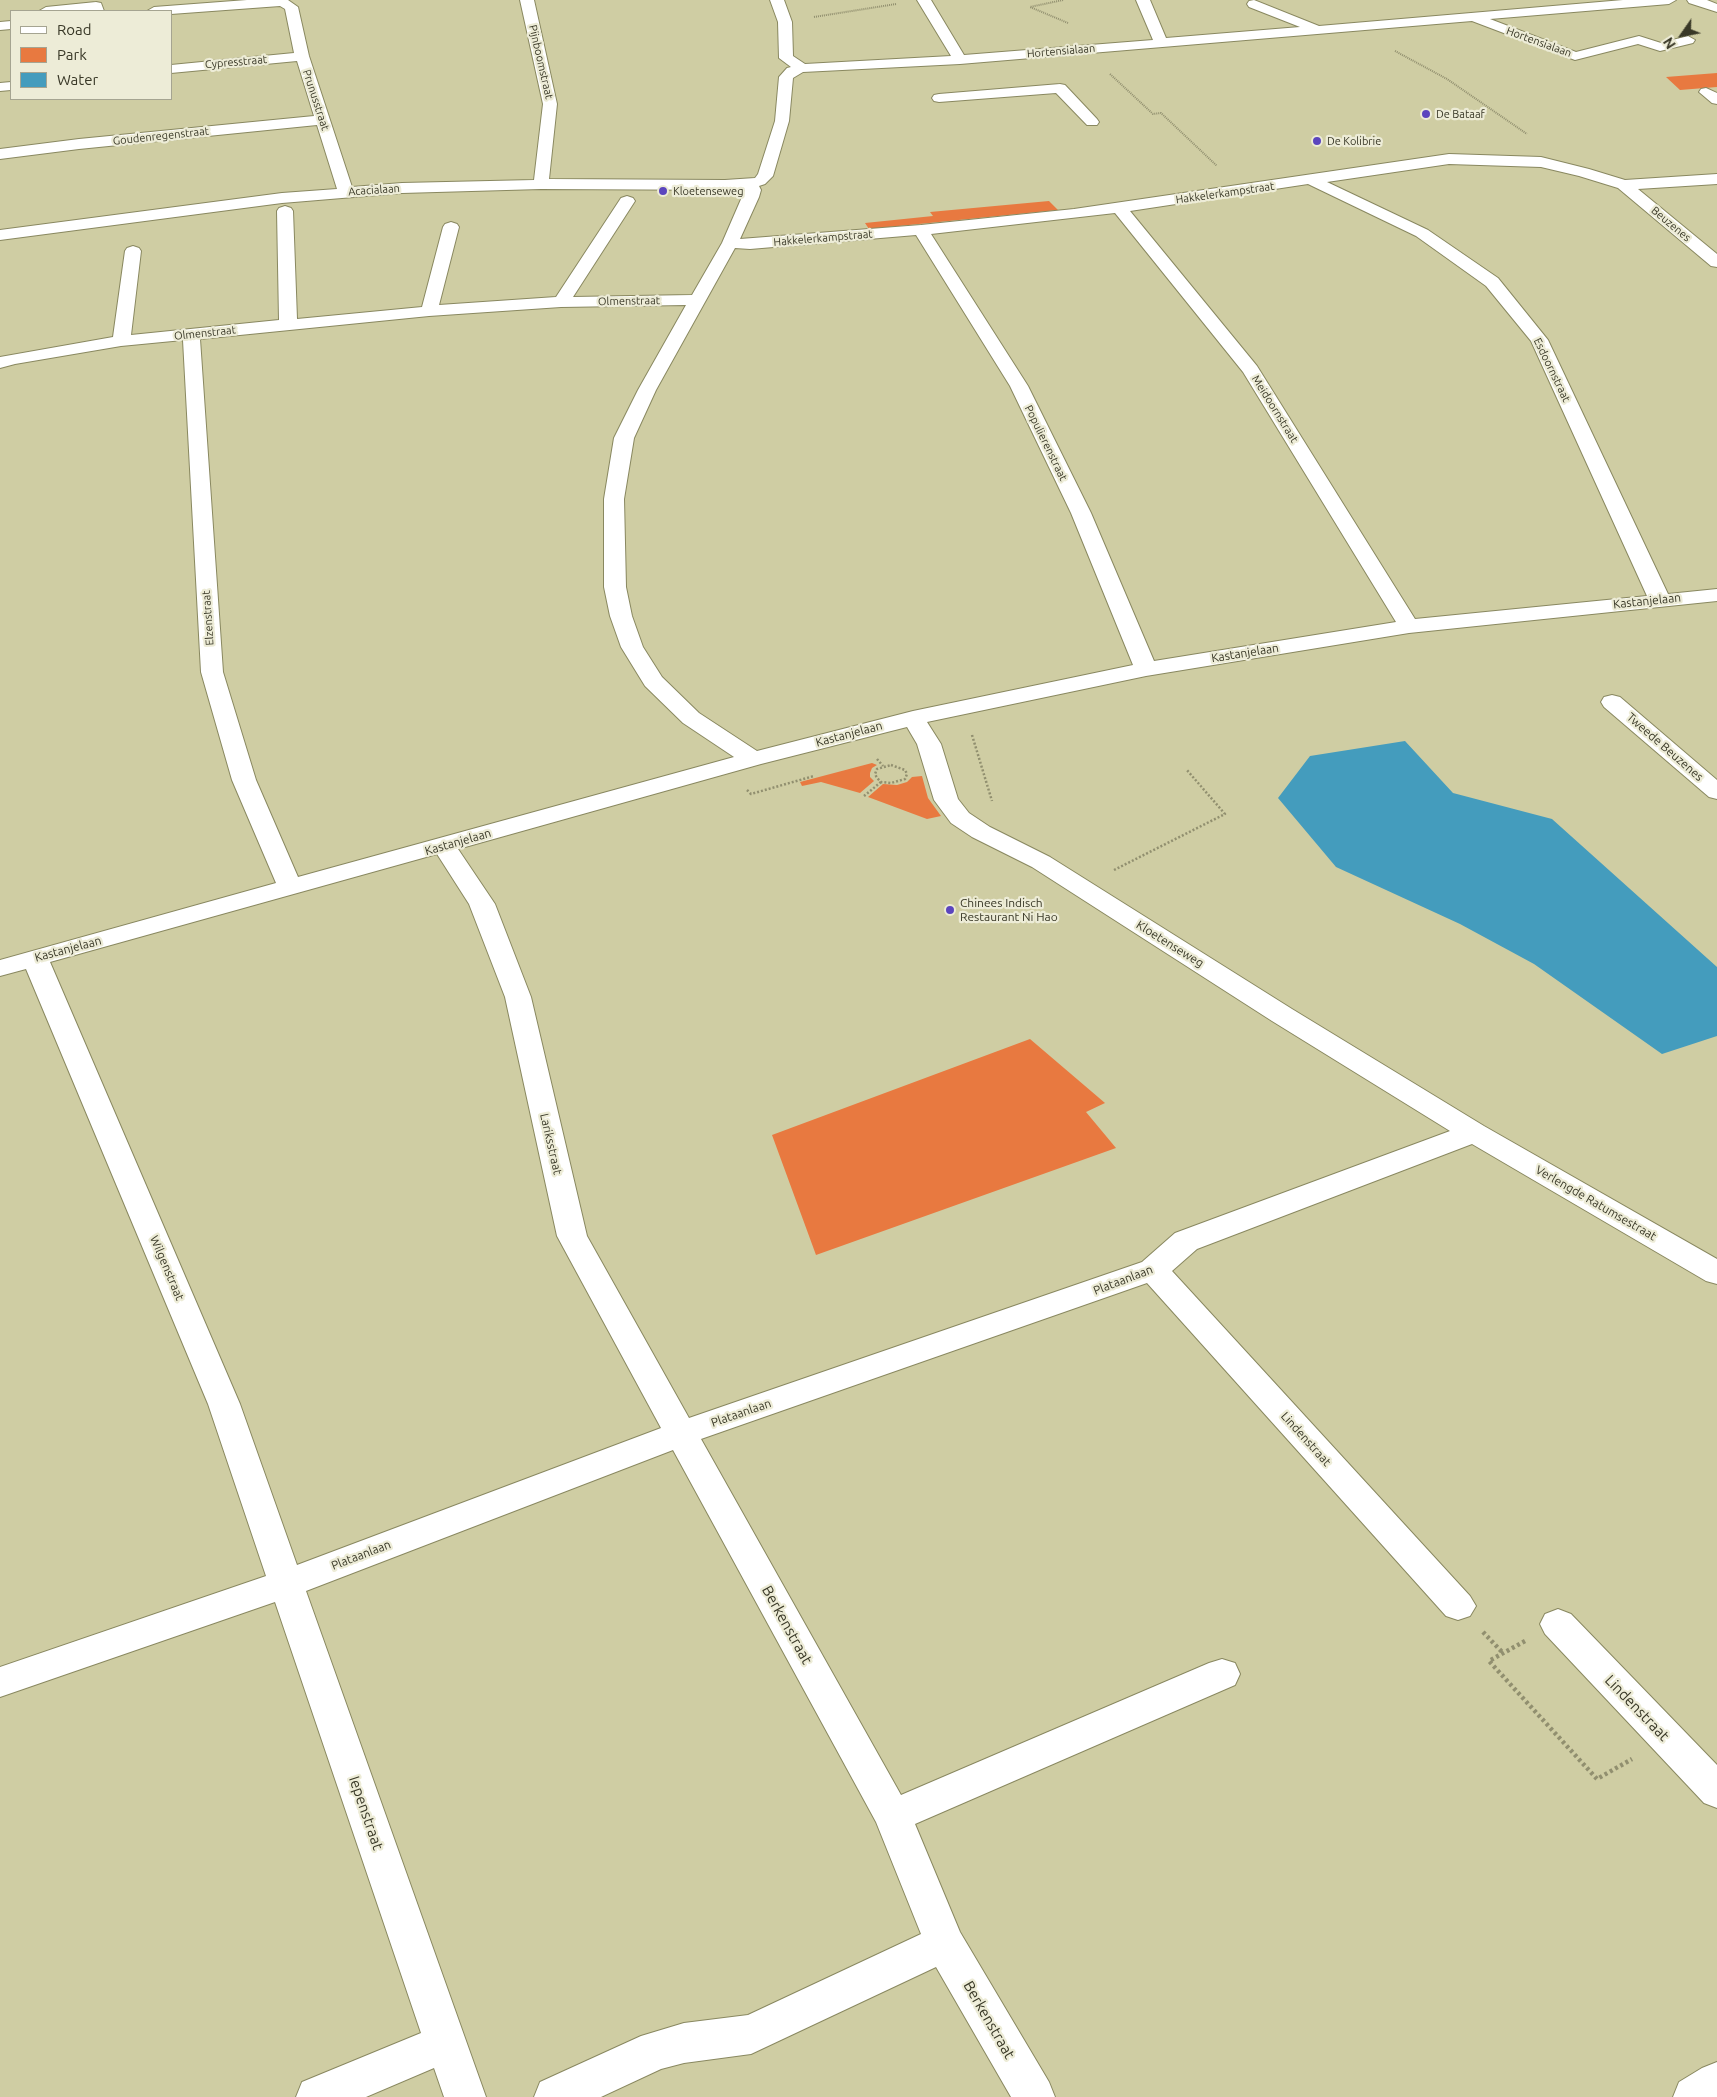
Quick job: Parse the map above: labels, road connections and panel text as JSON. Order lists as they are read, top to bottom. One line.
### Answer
{"streets":{"street":["Hortensialaan","Cypresstraat","Pijnboomstraat","Prunusstraat","Goudenregenstraat","Acacialaan","Hakkelerkampstraat","Beuzenes","Olmenstraat","Esdoornstraat","Meidoornstraat","Populierenstraat","Kastanjelaan","Elzenstraat","Tweede Beuzenes","Kloetenseweg","Lariksstraat","Verlengde Ratumsestraat","Wilgenstraat","Plataanlaan","Lindenstraat","Berkenstraat","Iepenstraat"]},"crossings":[["Cypresstraat","Prunusstraat"],["Pijnboomstraat","Acacialaan"],["Prunusstraat","Goudenregenstraat"],["Prunusstraat","Acacialaan"],["Hakkelerkampstraat","Beuzenes"],["Hakkelerkampstraat","Esdoornstraat"],["Hakkelerkampstraat","Meidoornstraat"],["Hakkelerkampstraat","Populierenstraat"],["Olmenstraat","Elzenstraat"],["Esdoornstraat","Kastanjelaan"],["Meidoornstraat","Kastanjelaan"],["Populierenstraat","Kastanjelaan"],["Kastanjelaan","Elzenstraat"],["Kastanjelaan","Kloetenseweg"],["Kastanjelaan","Lariksstraat"],["Kastanjelaan","Wilgenstraat"],["Kloetenseweg","Verlengde Ratumsestraat"],["Kloetenseweg","Plataanlaan"],["Lariksstraat","Plataanlaan"],["Lariksstraat","Berkenstraat"],["Verlengde Ratumsestraat","Plataanlaan"],["Wilgenstraat","Plataanlaan"],["Wilgenstraat","Iepenstraat"],["Plataanlaan","Lindenstraat"],["Plataanlaan","Berkenstraat"],["Plataanlaan","Iepenstraat"]],"places":["De Bataaf","De Kolibrie","Kloetenseweg","Chinees Indisch Restaurant Ni Hao"],"legend":["Road","Park","Water"],"north":"bottom left"}
